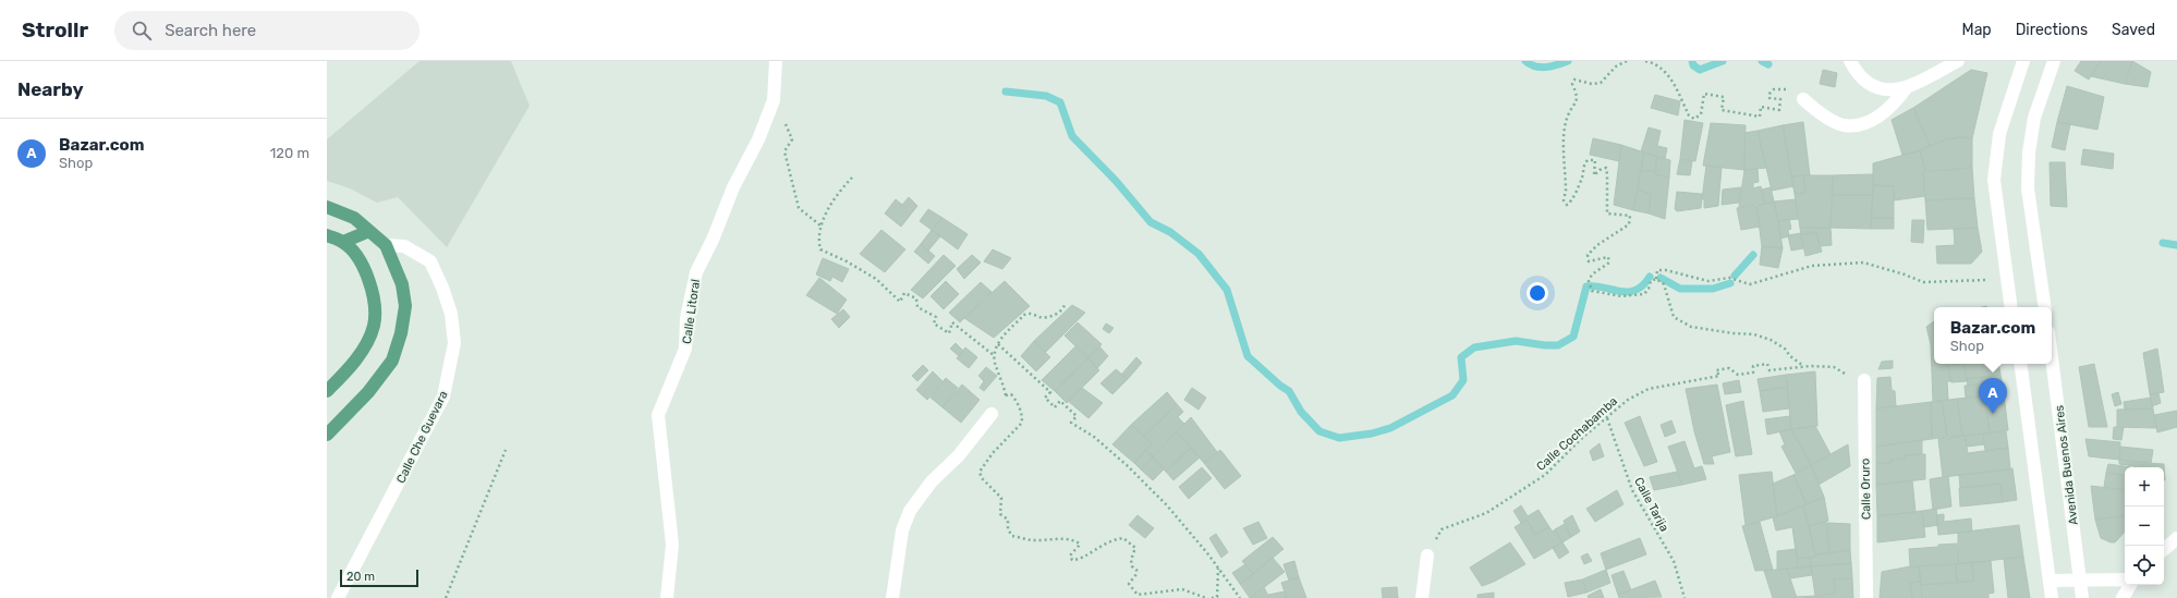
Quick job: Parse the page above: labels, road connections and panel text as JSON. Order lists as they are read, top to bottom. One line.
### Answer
{"streets":{"street":["Calle Litoral","Calle Che Guevara","Avenida Buenos Aires","Calle Oruro"],"path":["Calle Cochabamba","Calle Tarija"]},"crossings":[["Calle Cochabamba","Calle Oruro"],["Calle Cochabamba","Calle Tarija"]],"scale_bar":"20 m","page":{"header":"Strollr","search":"Search here","nav":["Map","Directions","Saved"],"heading":"Nearby","list":[{"mark":"A","name":"Bazar.com","note":"Shop","value":"120 m"}],"popup":["Bazar.com","Shop"],"pins":"A","map_buttons":["+","−"],"scale":"20 m"}}
